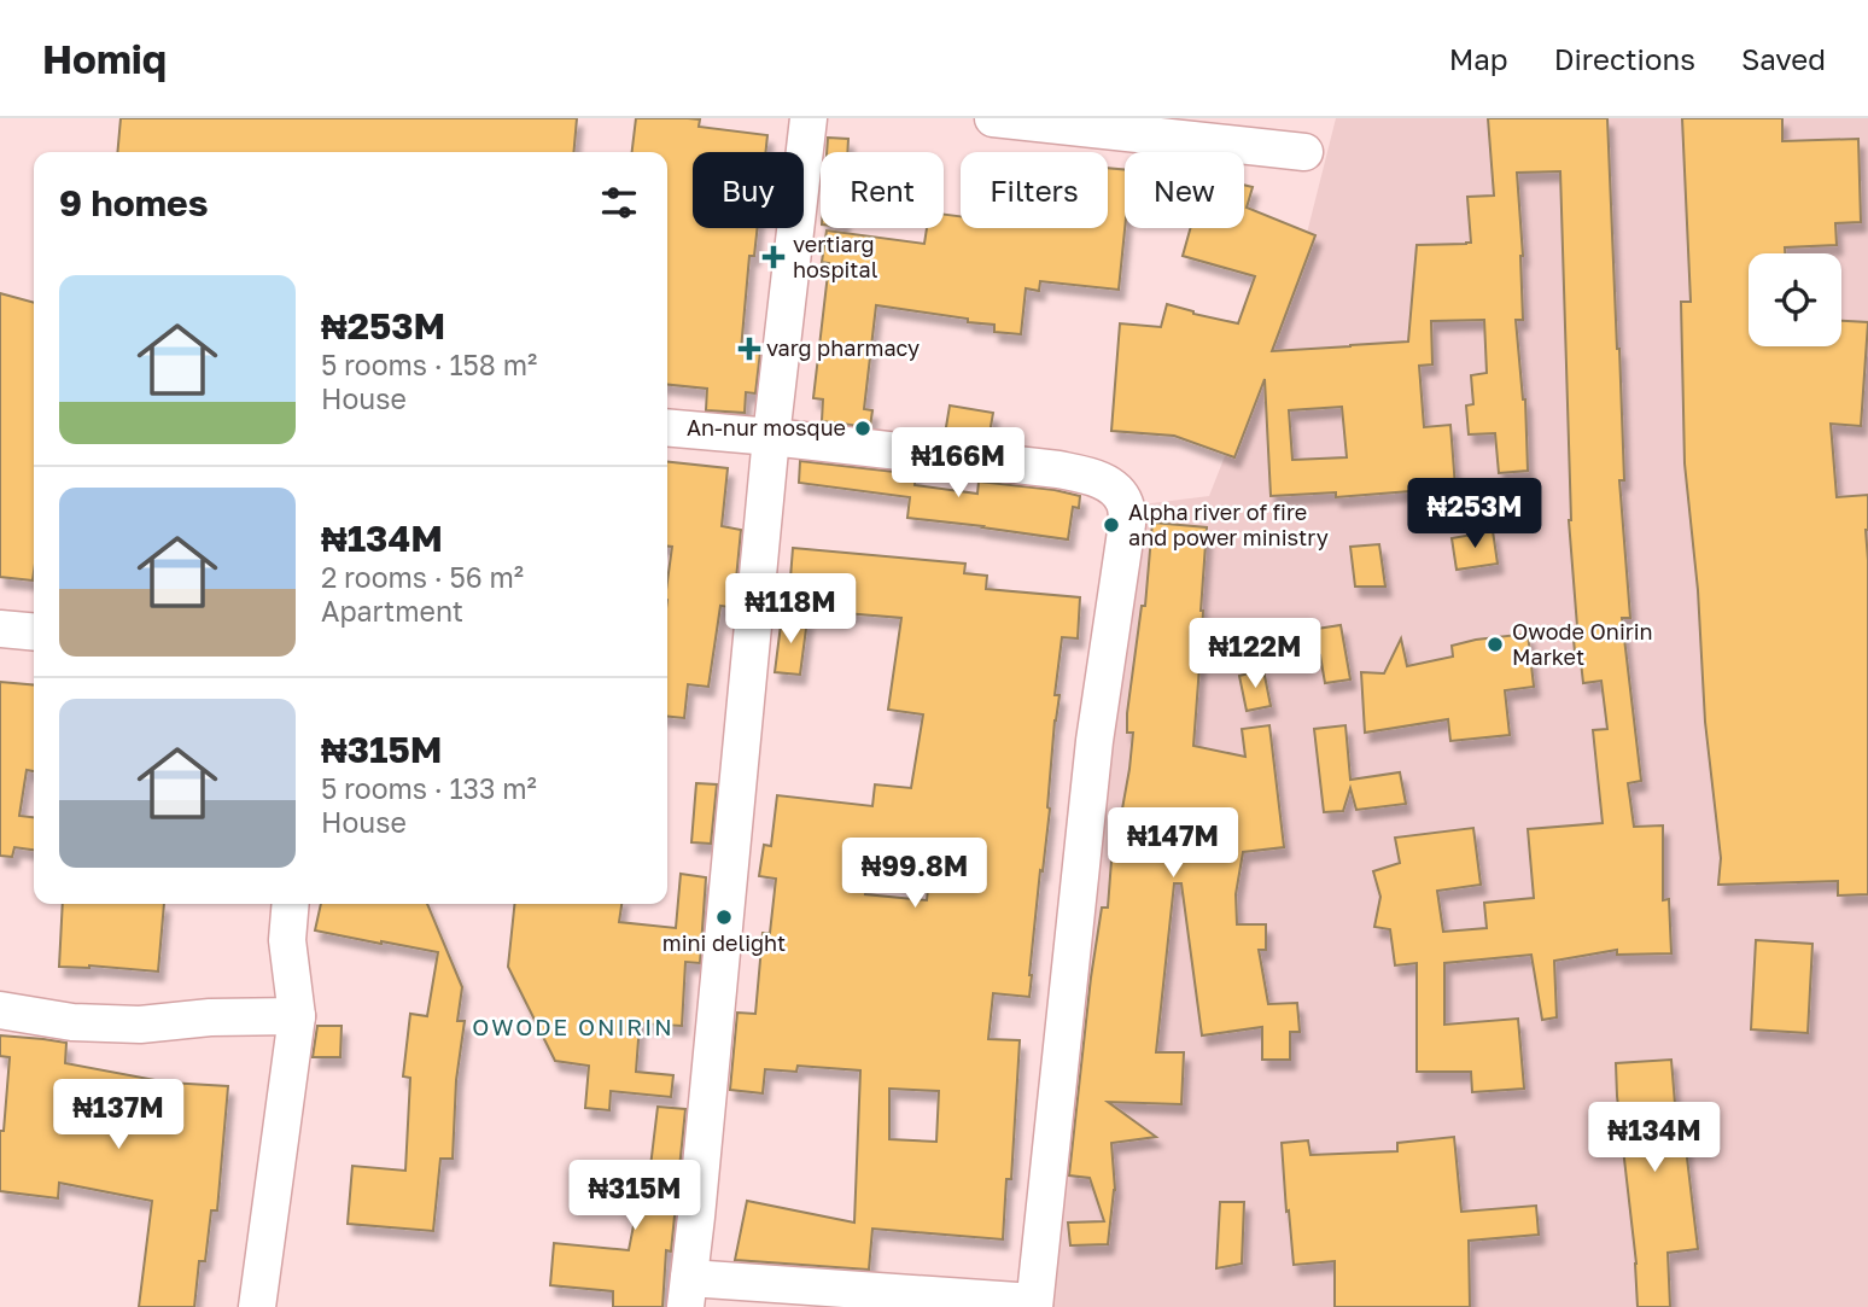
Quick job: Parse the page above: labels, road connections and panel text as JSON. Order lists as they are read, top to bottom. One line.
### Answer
{"districts":["OWODE ONIRIN"],"places":{"health":["vertiarg hospital","varg pharmacy"],"other":["An-nur mosque","Alpha river of fire and power ministry","Owode Onirin Market","mini delight"]},"page":{"header":"Homiq","nav":["Map","Directions","Saved"],"chip":["Buy","Rent","Filters","New"],"heading":"9 homes","list":[{"name":"₦253M","note":"5 rooms · 158 m² · House"},{"name":"₦134M","note":"2 rooms · 56 m² · Apartment"},{"name":"₦315M","note":"5 rooms · 133 m² · House"}],"price":["₦166M","₦253M","₦118M","₦122M","₦147M","₦99.8M","₦137M","₦134M","₦315M"]}}
